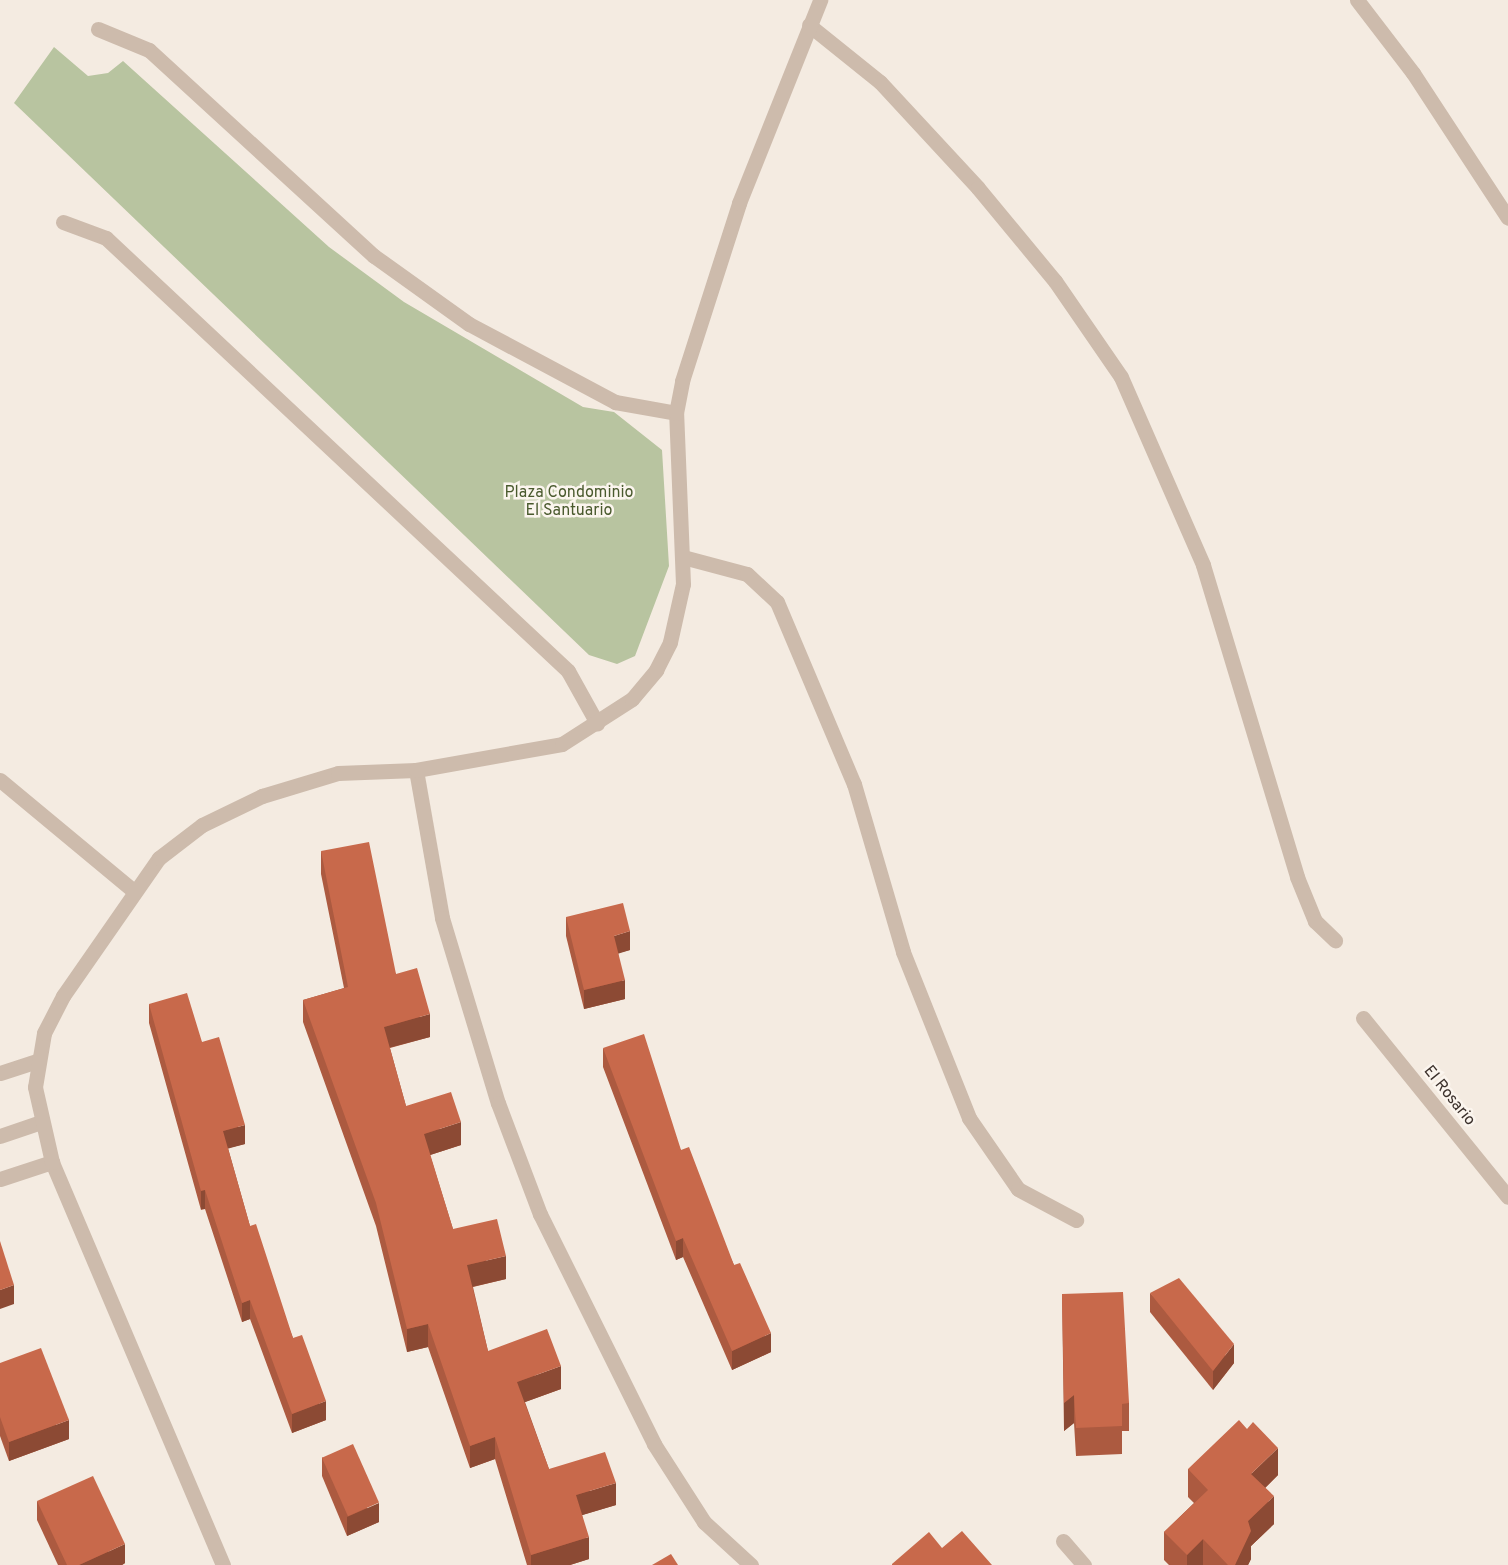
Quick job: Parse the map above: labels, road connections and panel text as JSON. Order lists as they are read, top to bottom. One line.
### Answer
{"streets":{"street":["El Rosario"]},"parks":["Plaza Condominio El Santuario"]}
